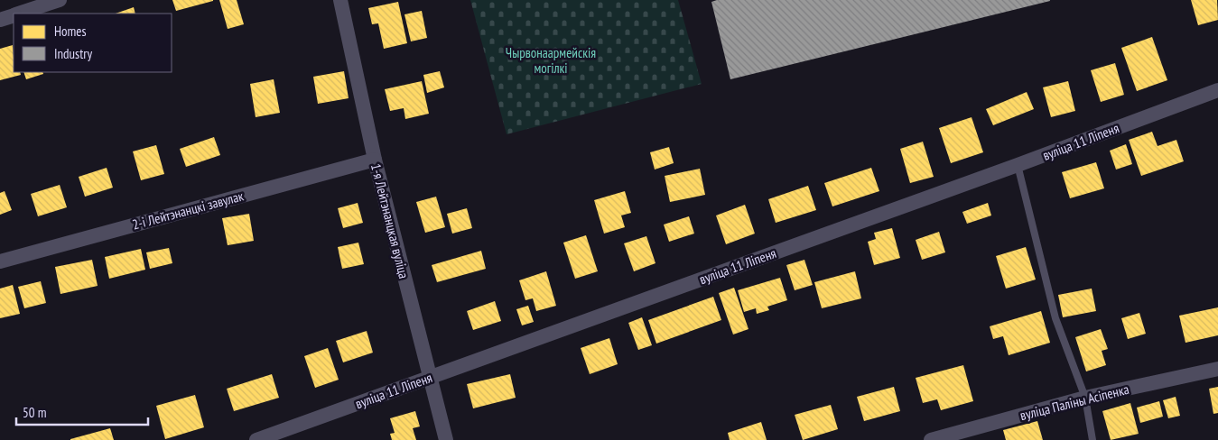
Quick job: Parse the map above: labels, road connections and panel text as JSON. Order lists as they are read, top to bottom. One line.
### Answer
{"streets":{"street":["вуліца 11 Ліпеня","2-і Лейтэнанцкі завулак","1-я Лейтэнанцкая вуліца","вуліца Паліны Асіпенка"]},"crossings":[["вуліца 11 Ліпеня","1-я Лейтэнанцкая вуліца"],["2-і Лейтэнанцкі завулак","1-я Лейтэнанцкая вуліца"]],"parks":["Чырвонаармейскія могілкі"],"legend":["Homes","Industry"],"scale_bar":"50 m"}
